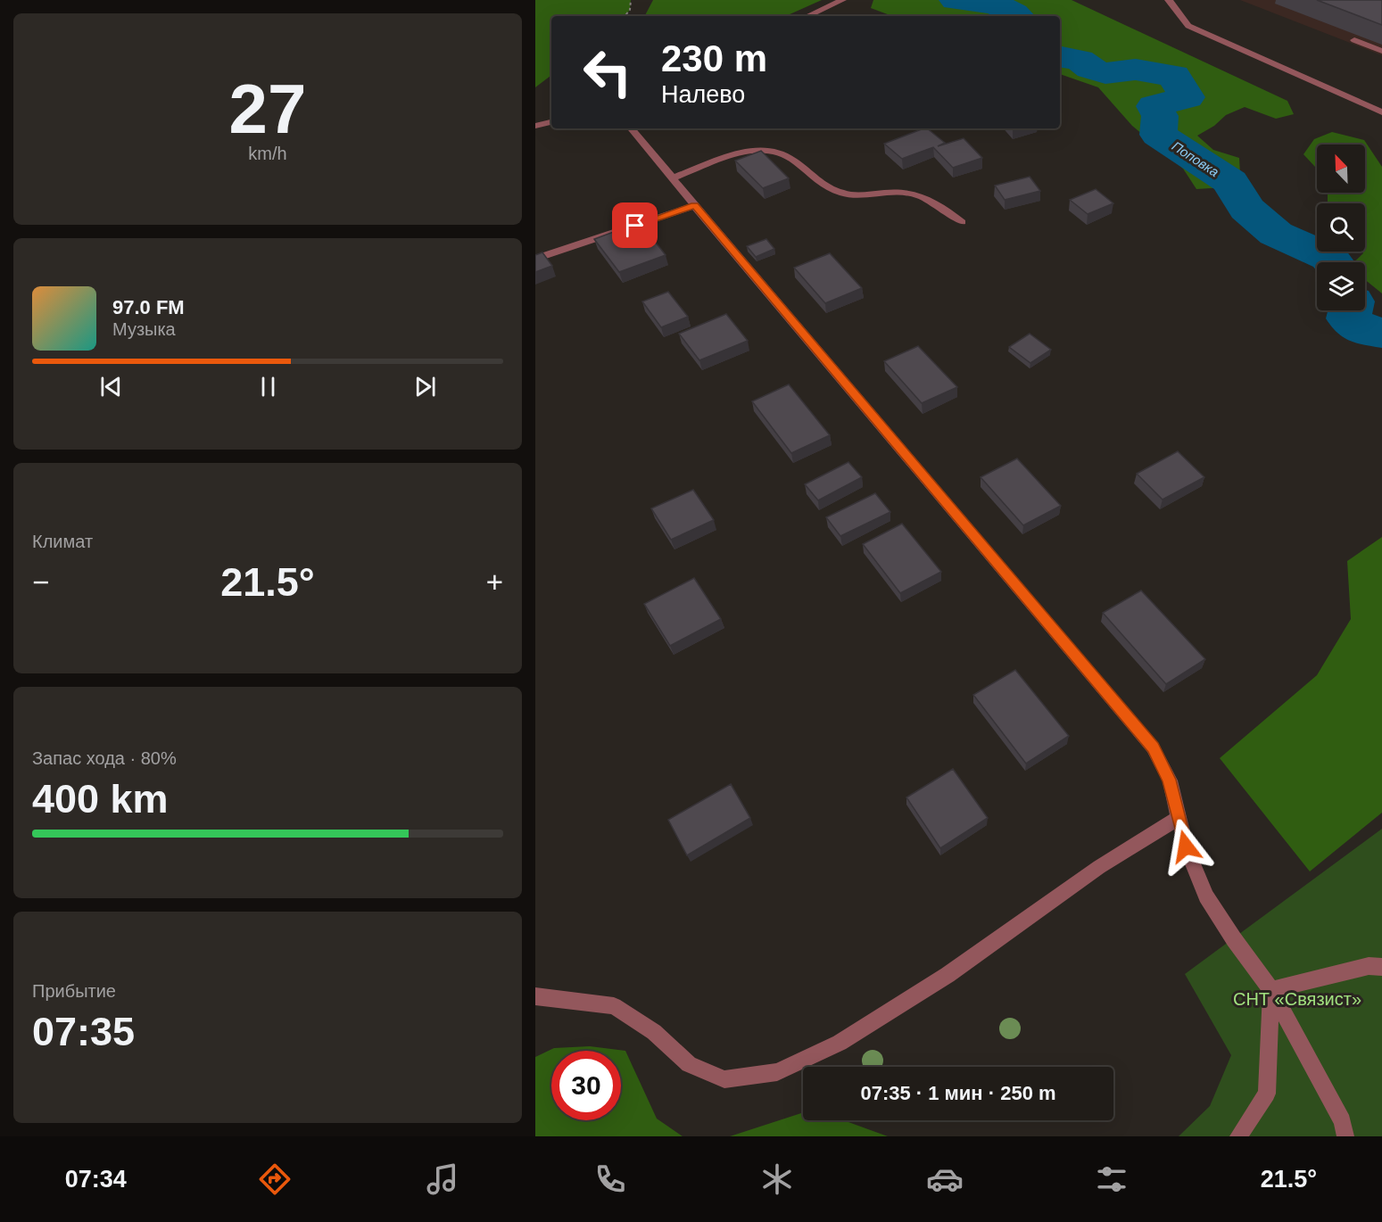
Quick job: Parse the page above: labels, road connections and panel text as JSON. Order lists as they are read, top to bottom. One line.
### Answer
{"water":["Поповка"],"parks":["СНТ «Связист»"],"north":"top left","page":{"tile":[["27","km/h"],"Климат",["Запас хода · 80%","400 km"],["Прибытие","07:35"]],"turn":["230 m","Налево"],"song":["97.0 FM","Музыка"],"heat":["−","21.5°","+"],"limit":"30","trip":"07:35 · 1 мин · 250 m","tabs":["07:34","21.5°"]}}
